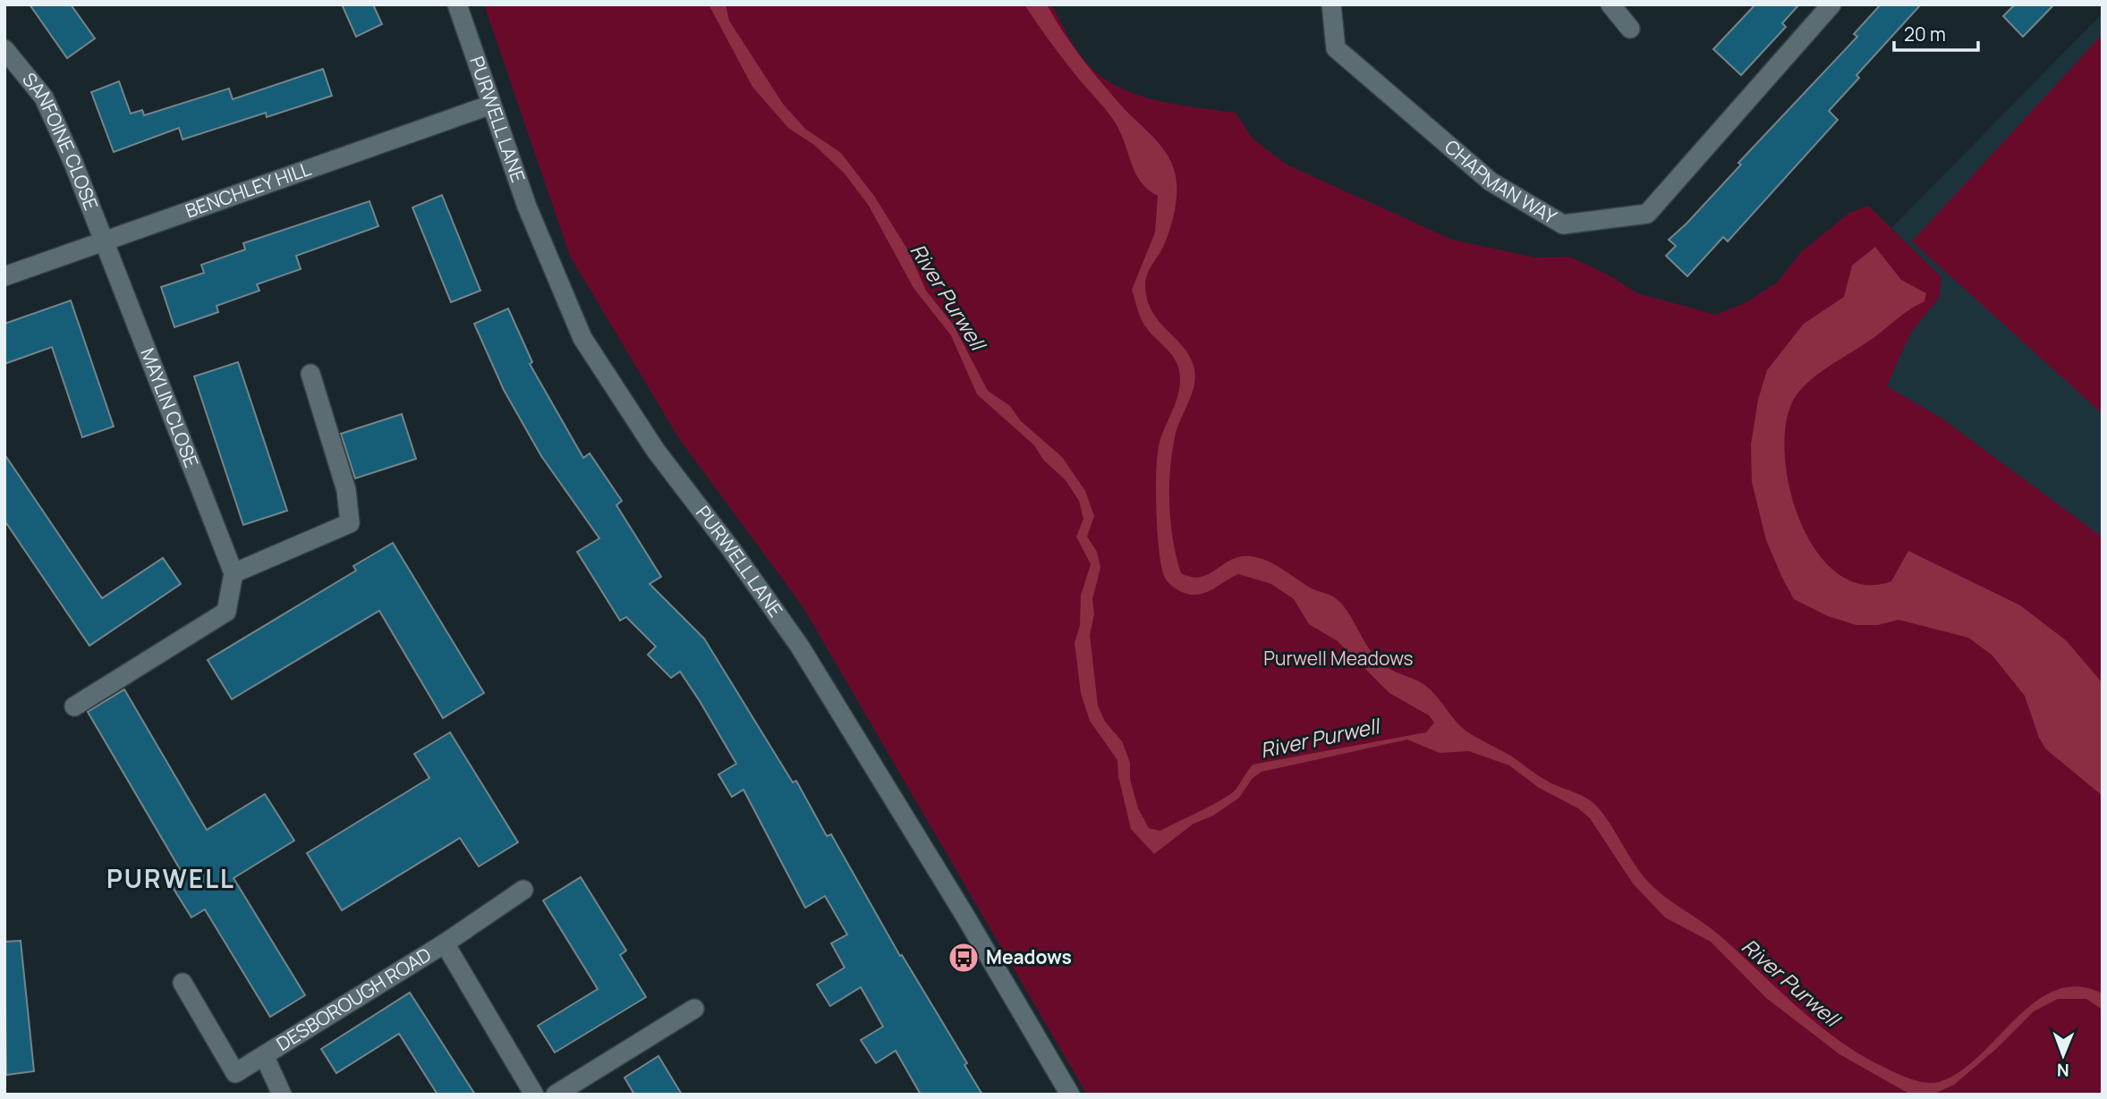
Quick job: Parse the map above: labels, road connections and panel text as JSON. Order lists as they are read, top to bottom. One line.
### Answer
{"streets":{"street":["PURWELL LANE","SANFOINE CLOSE","CHAPMAN WAY","BENCHLEY HILL","MAYLIN CLOSE","DESBOROUGH ROAD"]},"crossings":[["PURWELL LANE","BENCHLEY HILL"],["SANFOINE CLOSE","BENCHLEY HILL"],["SANFOINE CLOSE","MAYLIN CLOSE"],["BENCHLEY HILL","MAYLIN CLOSE"]],"districts":["PURWELL"],"water":["River Purwell"],"parks":["Purwell Meadows"],"places":{"bus stop":["Meadows"]},"scale_bar":"20 m","north":"bottom"}
